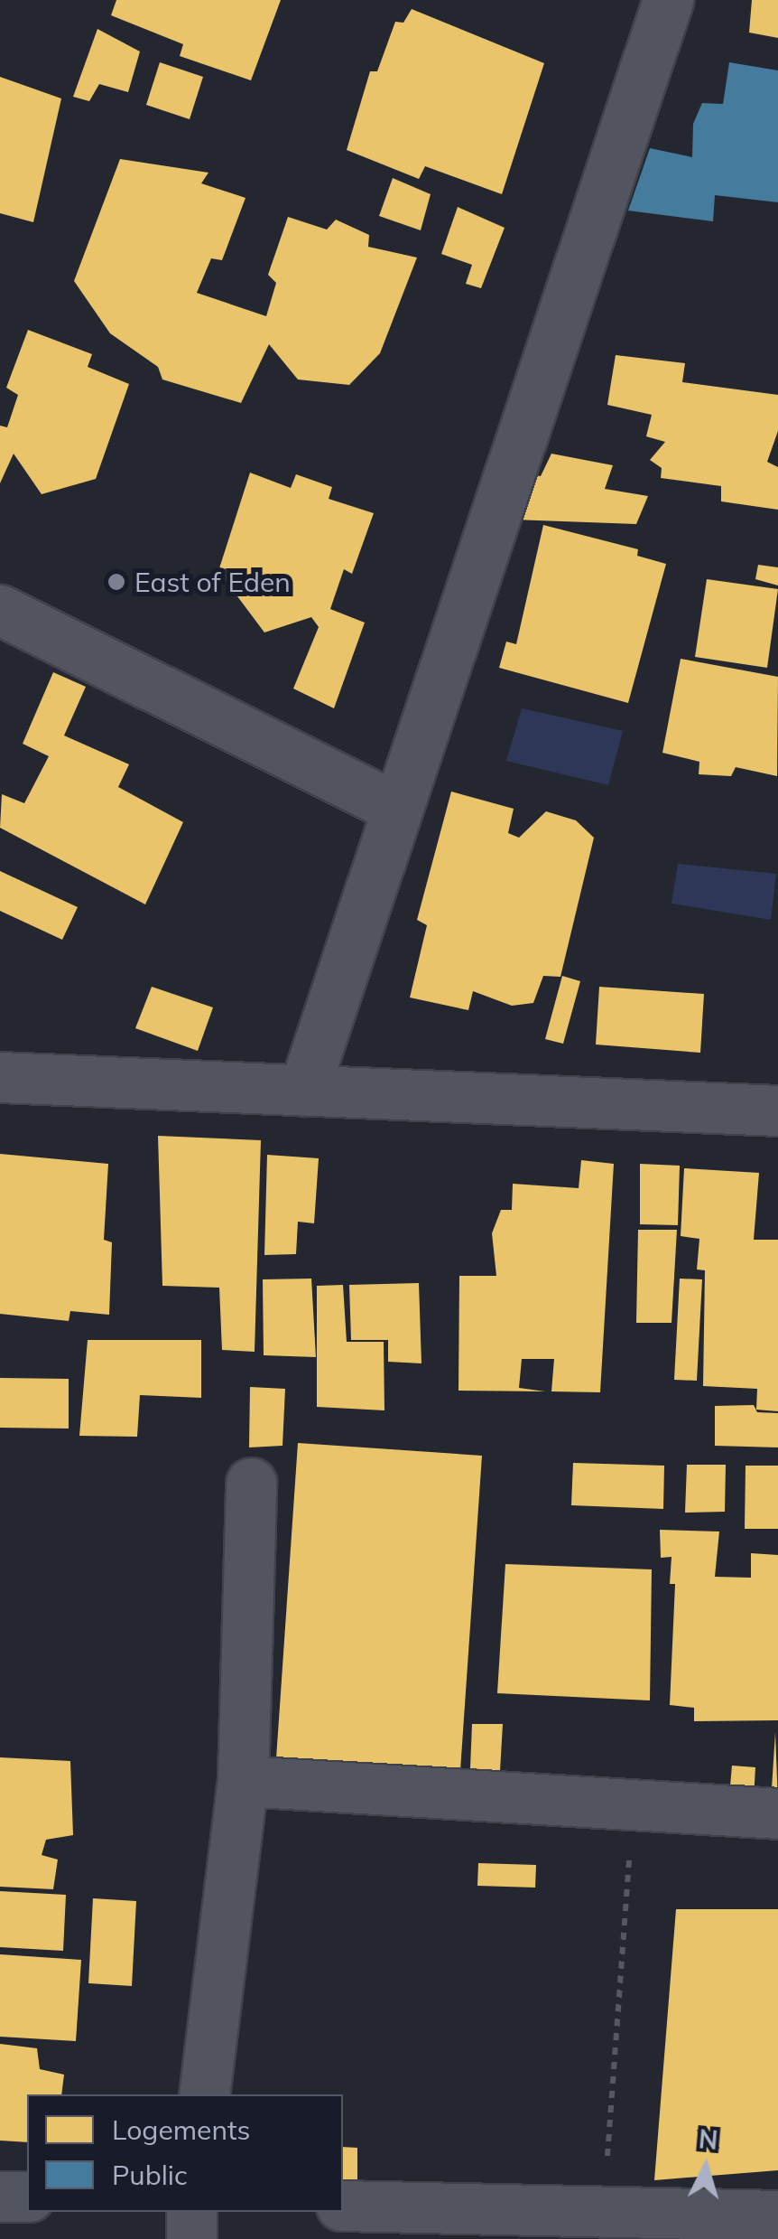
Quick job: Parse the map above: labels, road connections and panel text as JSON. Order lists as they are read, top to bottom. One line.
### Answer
{"places":["East of Eden"],"legend":["Logements","Public"],"north":"top"}
